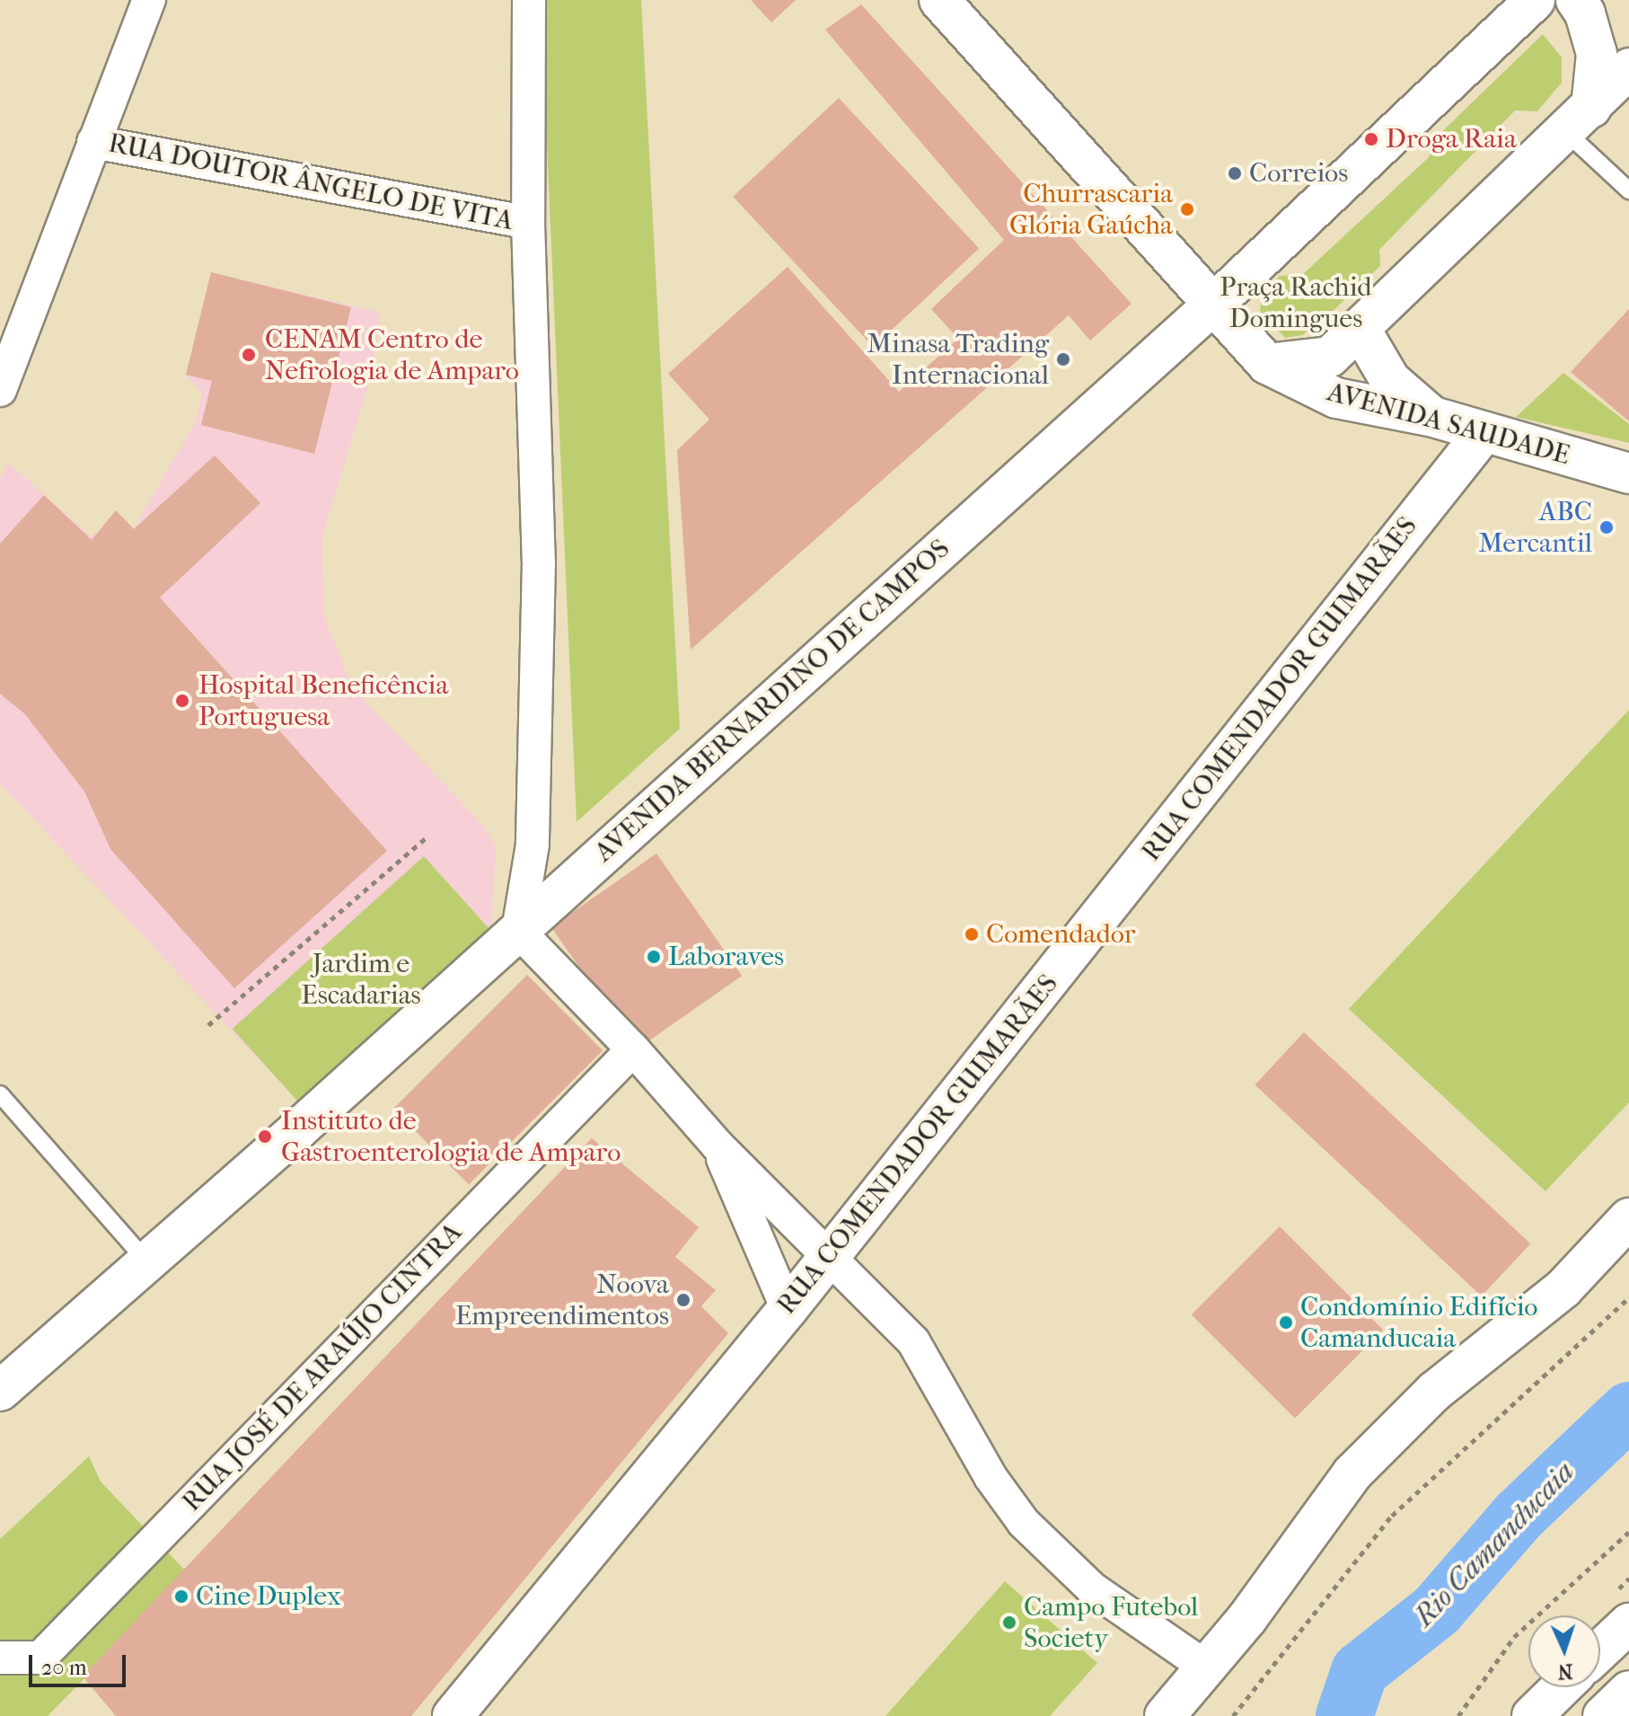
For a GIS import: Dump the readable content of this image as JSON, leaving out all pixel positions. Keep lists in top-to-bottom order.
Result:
{
  "streets": {
    "street": [
      "RUA DOUTOR ÂNGELO DE VITA",
      "AVENIDA SAUDADE",
      "RUA COMENDADOR GUIMARÃES",
      "AVENIDA BERNARDINO DE CAMPOS",
      "RUA JOSÉ DE ARAÚJO CINTRA"
    ]
  },
  "crossings": [
    ["AVENIDA SAUDADE", "RUA COMENDADOR GUIMARÃES"],
    ["AVENIDA SAUDADE", "AVENIDA BERNARDINO DE CAMPOS"]
  ],
  "water": ["Rio Camanducaia"],
  "parks": ["Praça Rachid Domingues", "Jardim e Escadarias"],
  "places": [
    "Droga Raia",
    "Correios",
    "Churrascaria Glória Gaúcha",
    "CENAM Centro de Nefrologia de Amparo",
    "Minasa Trading Internacional",
    "ABC Mercantil",
    "Hospital Beneficência Portuguesa",
    "Comendador",
    "Laboraves",
    "Instituto de Gastroenterologia de Amparo",
    "Noova Empreendimentos",
    "Condomínio Edifício Camanducaia",
    "Cine Duplex",
    "Campo Futebol Society"
  ],
  "scale_bar": "20 m",
  "north": "bottom"
}
